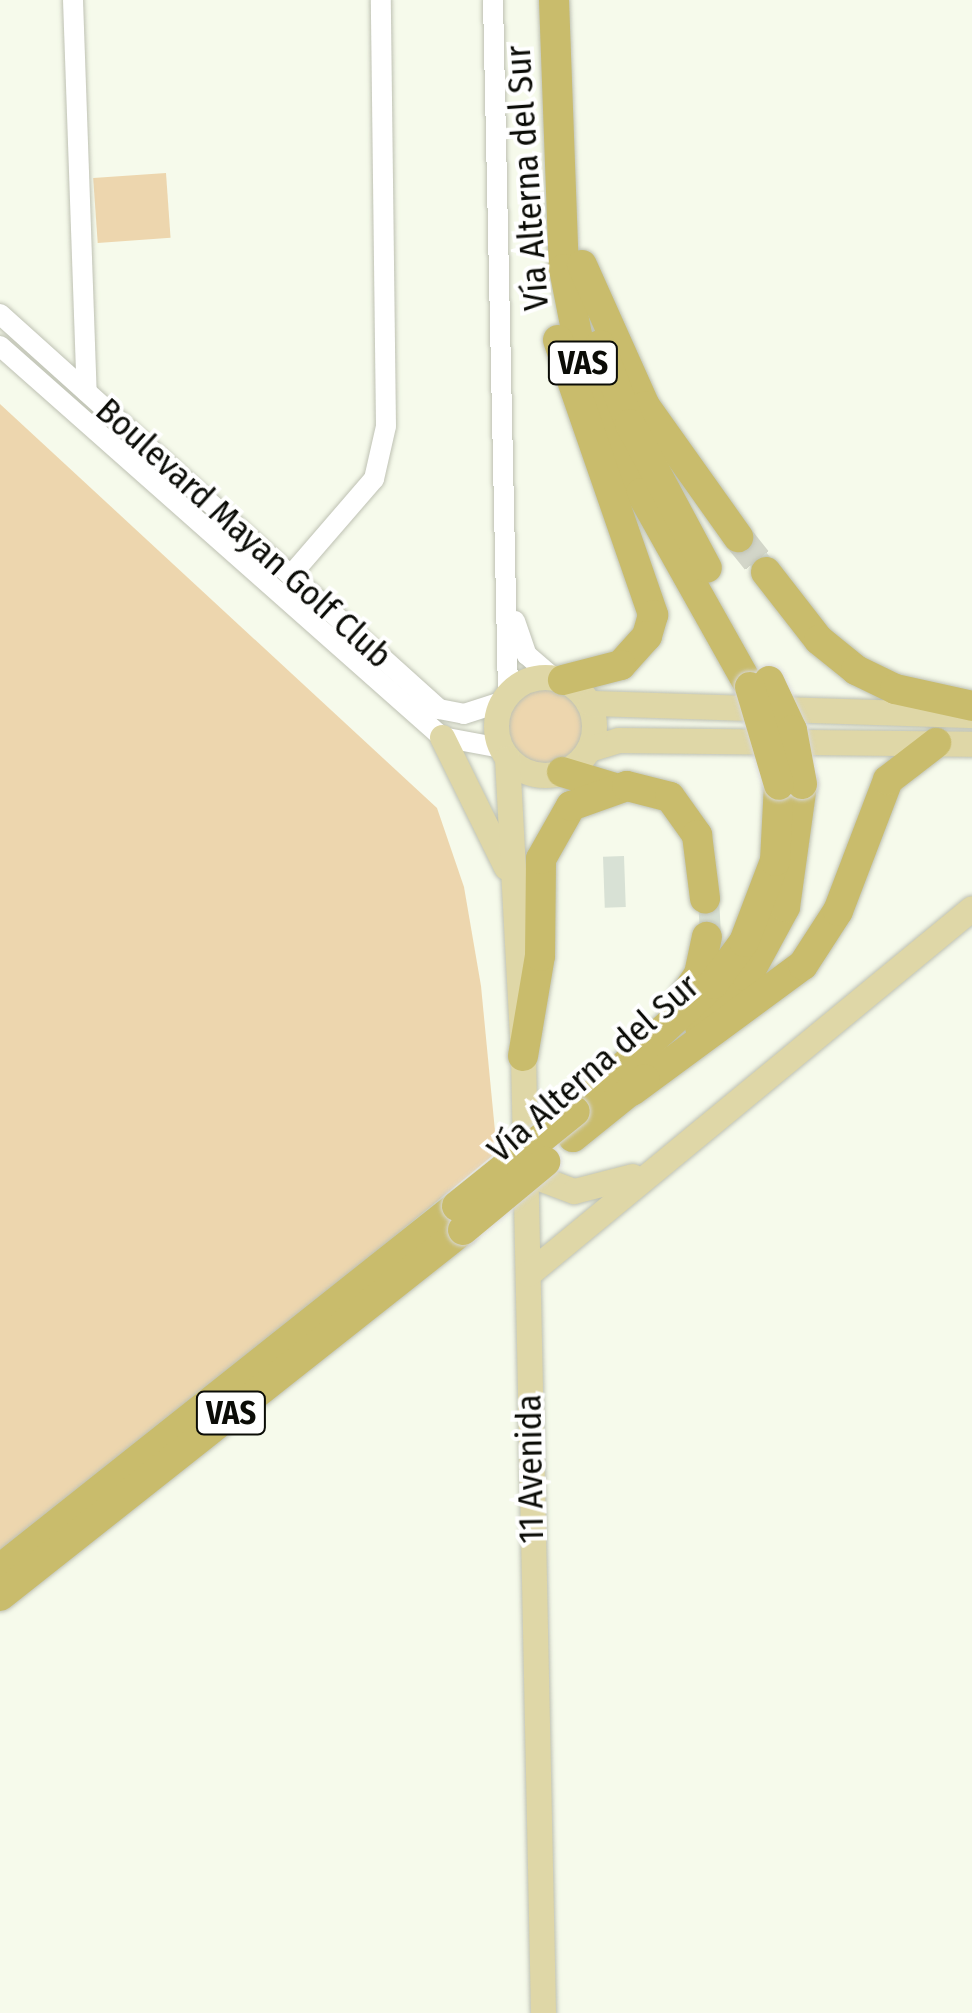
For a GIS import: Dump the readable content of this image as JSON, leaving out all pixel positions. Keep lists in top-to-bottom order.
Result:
{
  "streets": {
    "highway": ["Vía Alterna del Sur", "VAS"],
    "main road": ["11 Avenida"],
    "street": ["Boulevard Mayan Golf Club"]
  },
  "crossings": [
    ["Boulevard Mayan Golf Club", "11 Avenida"]
  ]
}
